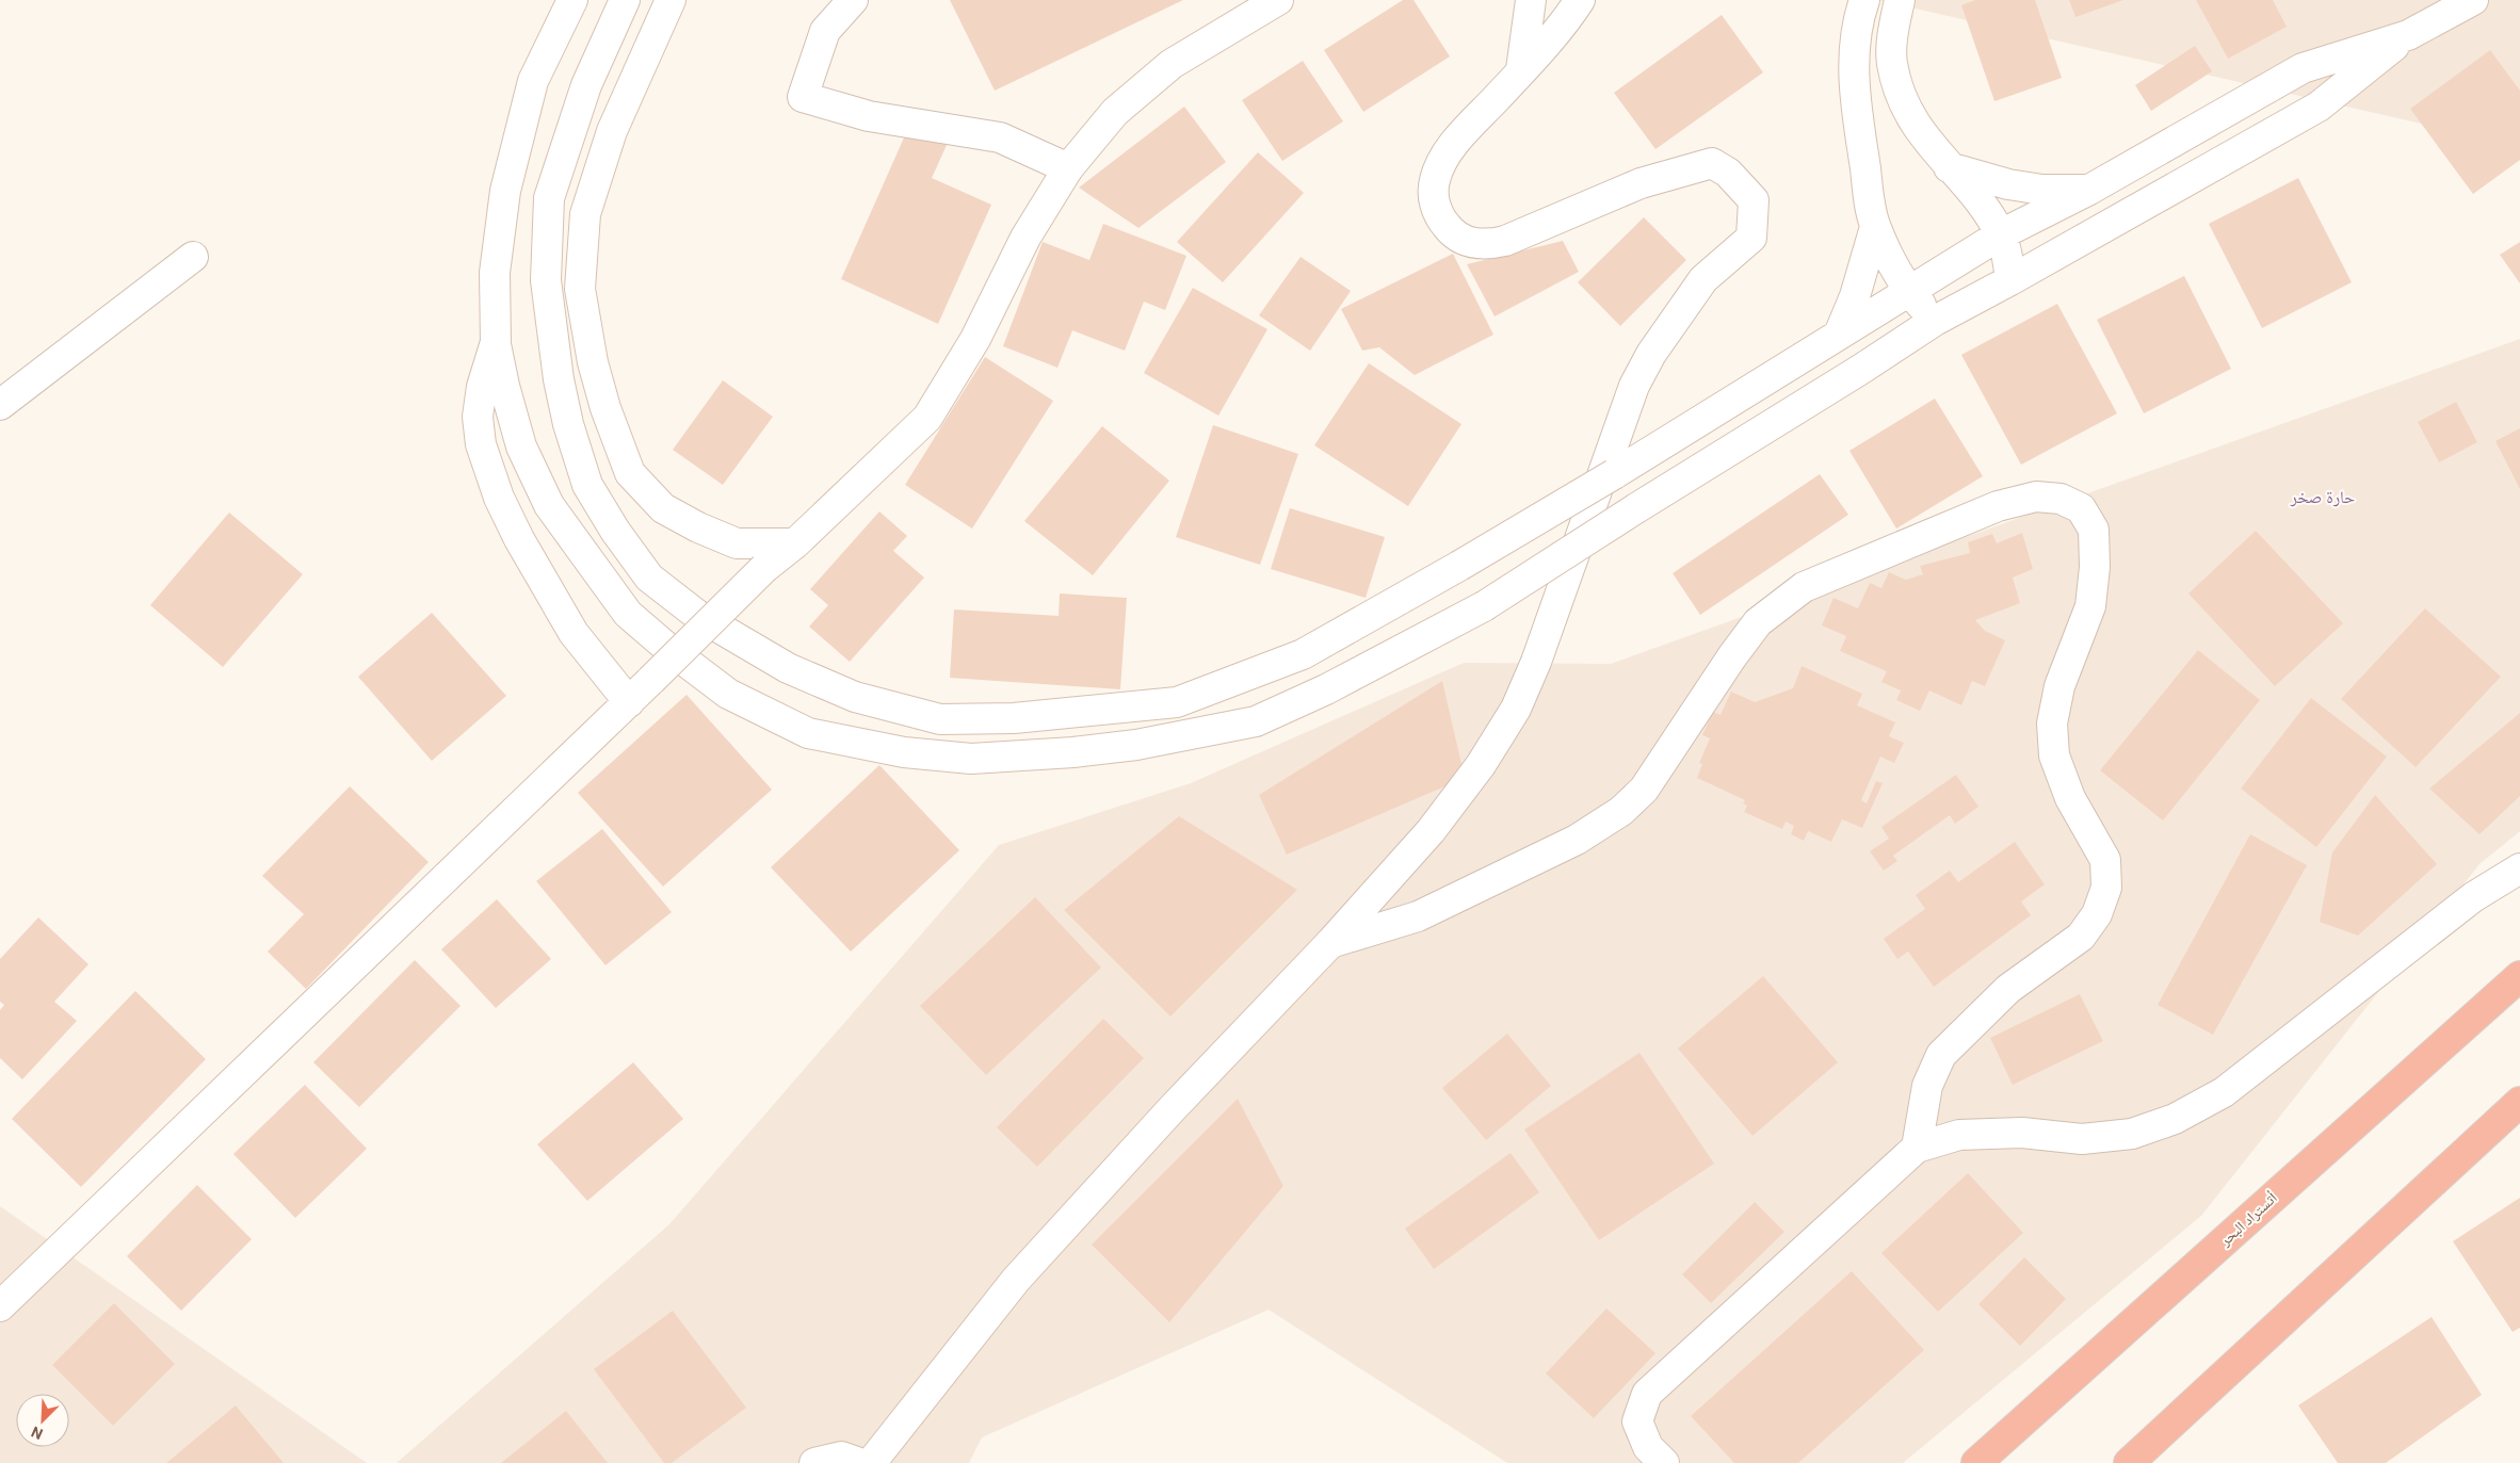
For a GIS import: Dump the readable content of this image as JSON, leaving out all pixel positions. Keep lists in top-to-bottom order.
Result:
{
  "streets": {
    "highway": ["أتستراد البحر"]
  },
  "districts": ["حارة صخر"],
  "north": "bottom left"
}
